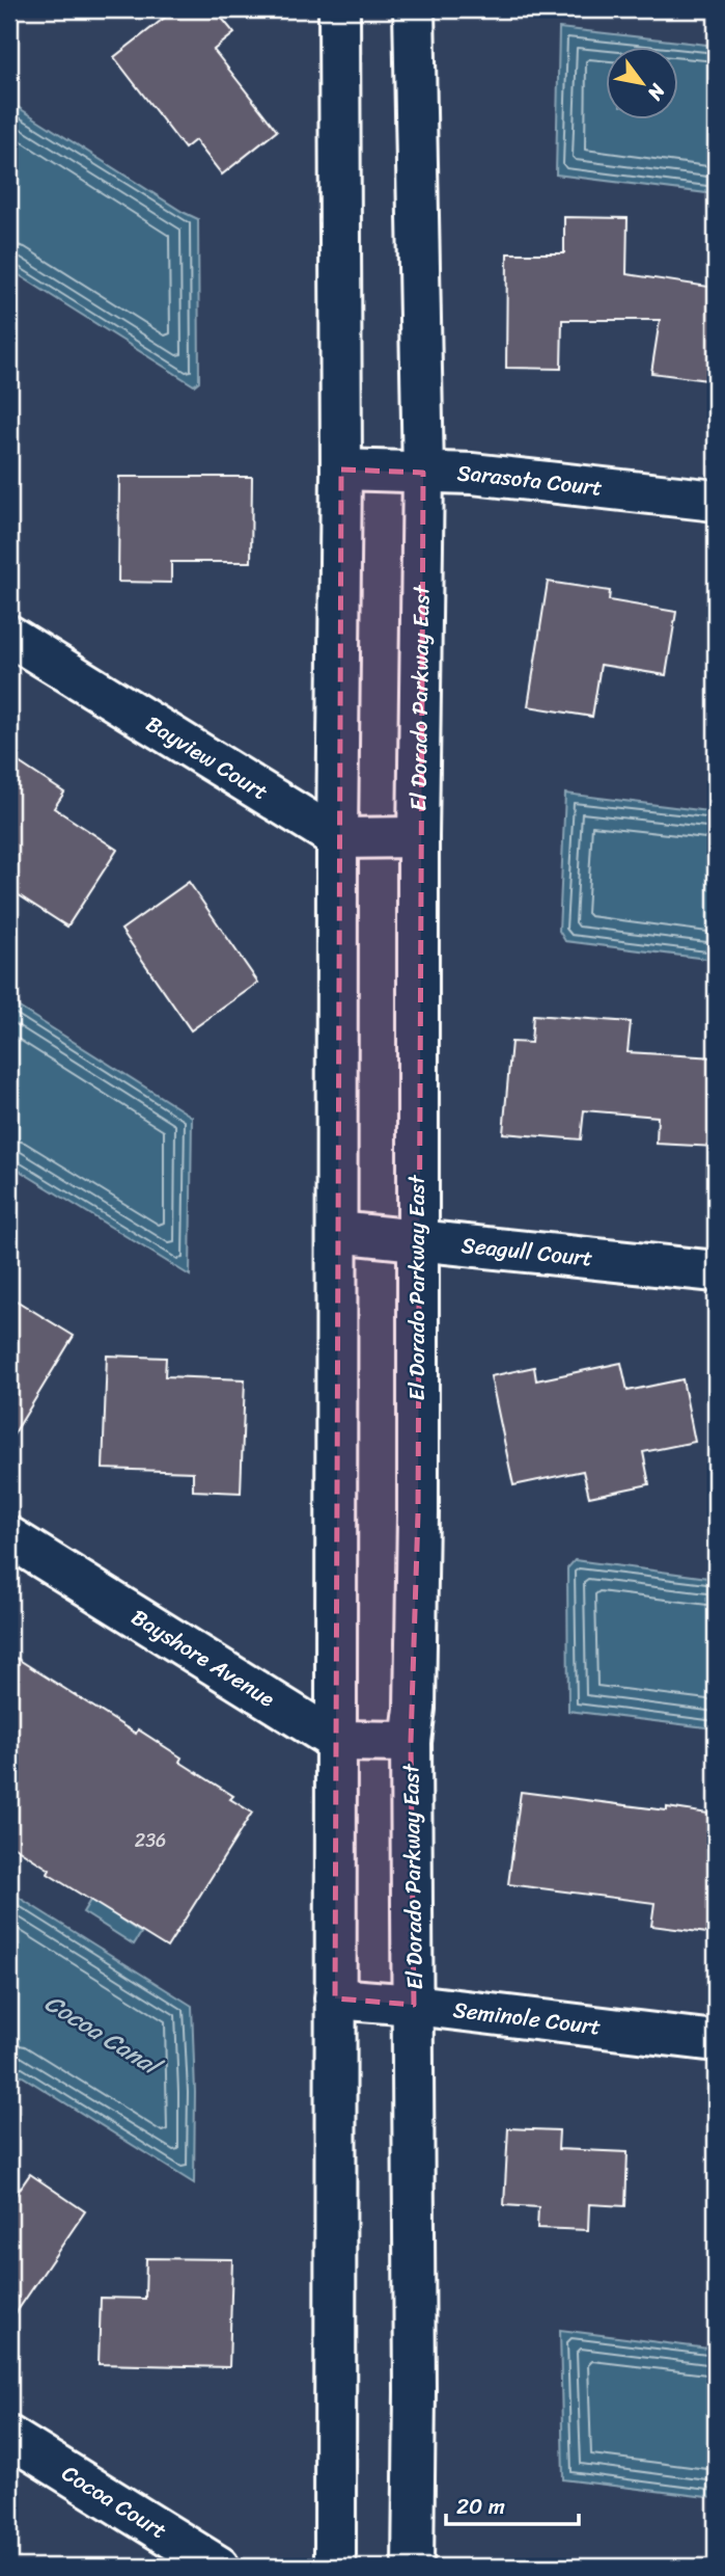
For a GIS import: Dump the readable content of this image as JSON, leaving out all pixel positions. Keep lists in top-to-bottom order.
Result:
{
  "streets": {
    "street": [
      "Sarasota Court",
      "El Dorado Parkway East",
      "Bayview Court",
      "Seagull Court",
      "Bayshore Avenue",
      "Seminole Court",
      "Cocoa Court"
    ]
  },
  "crossings": [
    ["Sarasota Court", "El Dorado Parkway East"],
    ["El Dorado Parkway East", "Seagull Court"],
    ["El Dorado Parkway East", "Seminole Court"]
  ],
  "water": ["Cocoa Canal"],
  "house_numbers": ["236"],
  "scale_bar": "20 m",
  "north": "bottom right"
}
